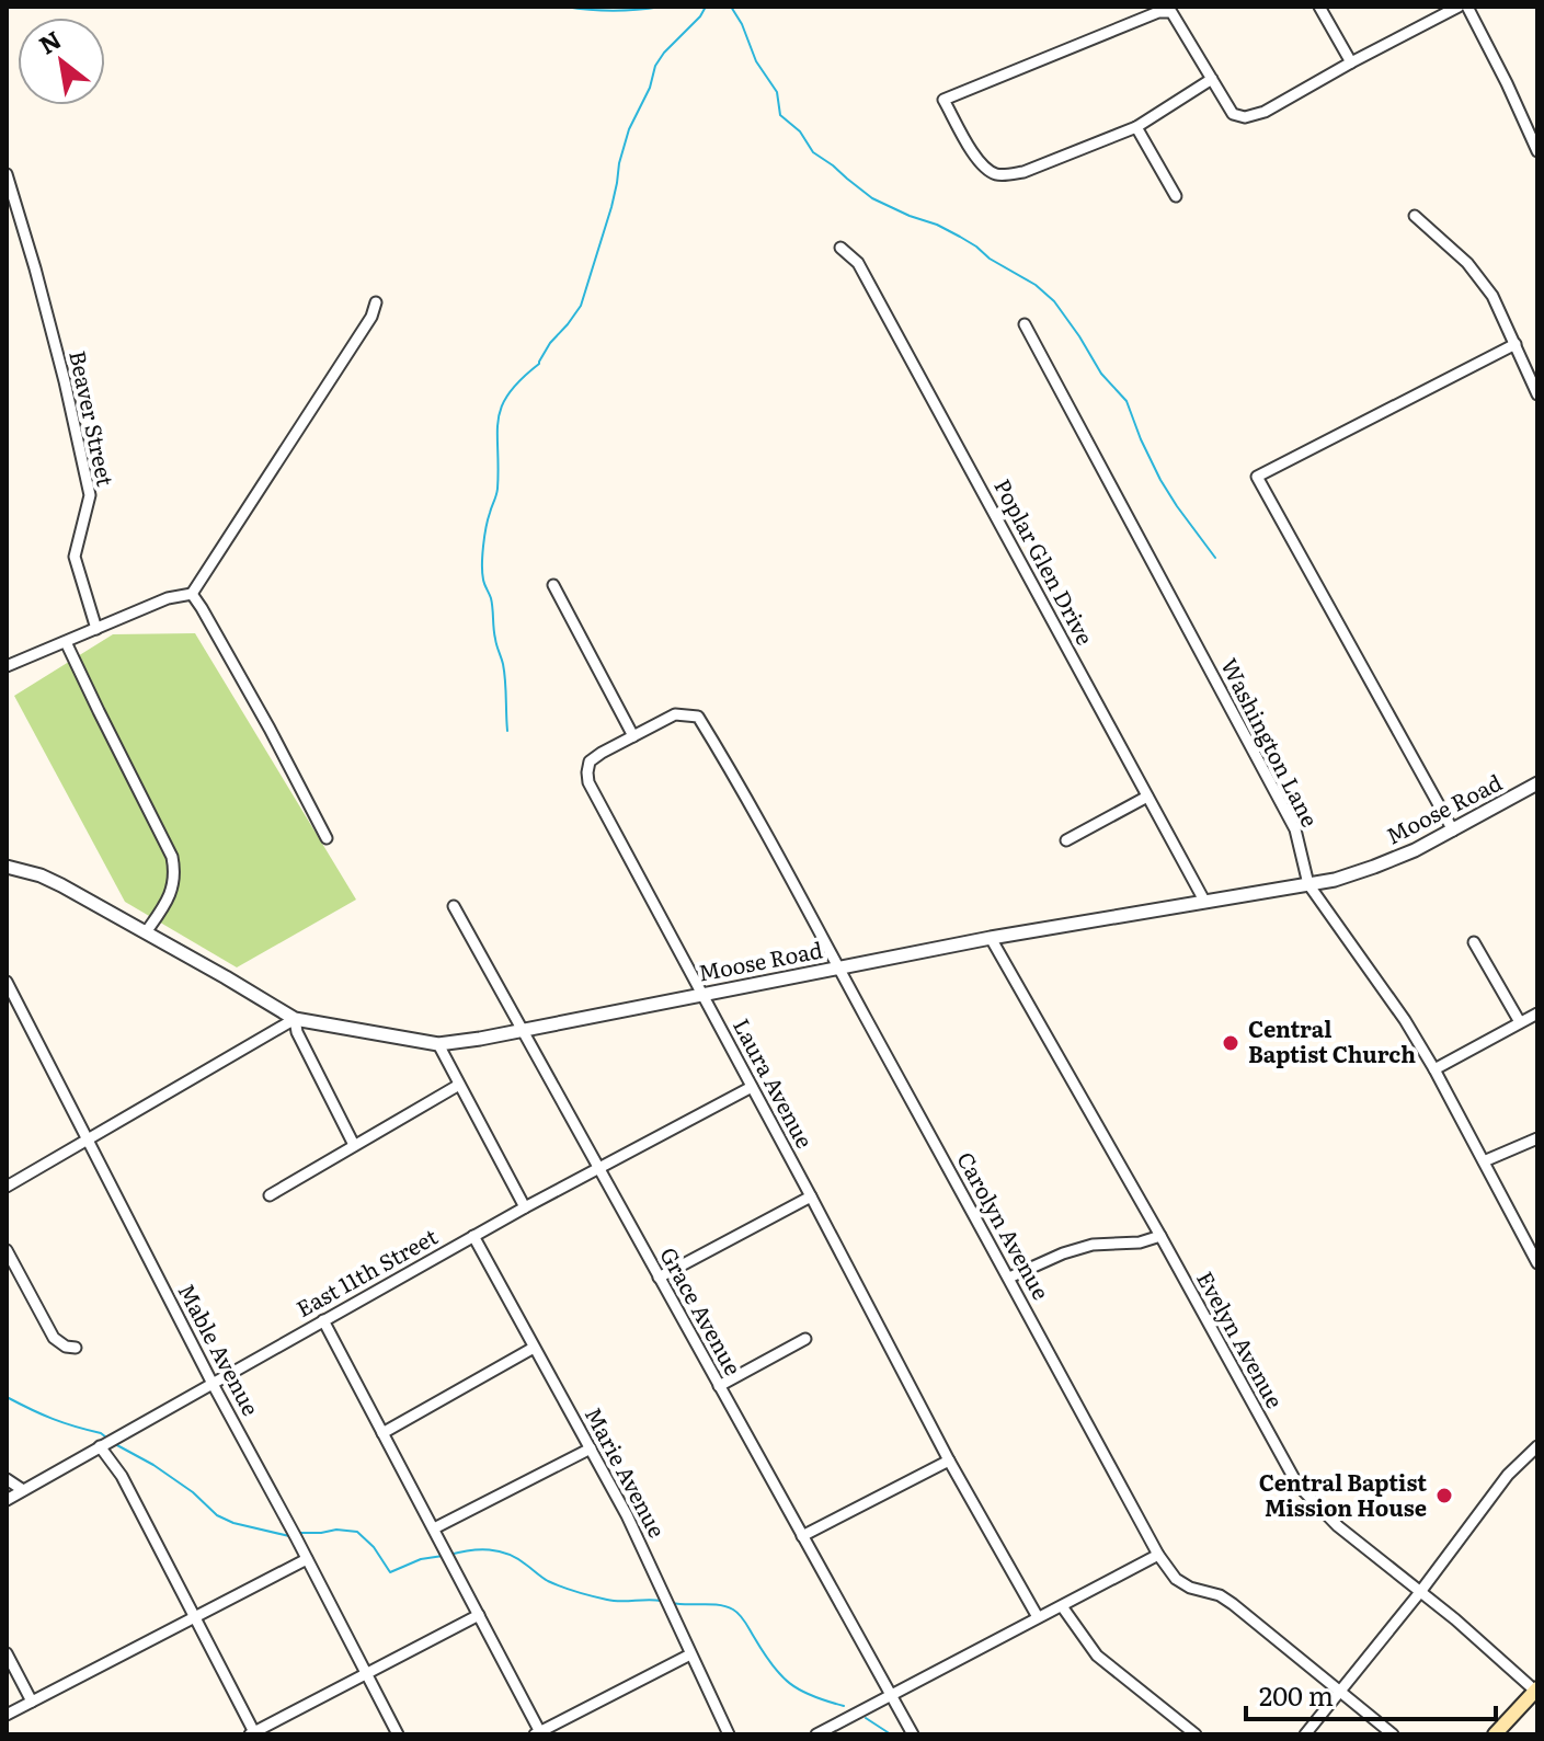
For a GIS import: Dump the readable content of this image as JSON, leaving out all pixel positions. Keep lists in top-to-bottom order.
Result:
{
  "streets": {
    "street": [
      "Beaver Street",
      "Poplar Glen Drive",
      "Washington Lane",
      "Moose Road",
      "Laura Avenue",
      "Carolyn Avenue",
      "East 11th Street",
      "Grace Avenue",
      "Evelyn Avenue",
      "Mable Avenue",
      "Marie Avenue"
    ]
  },
  "crossings": [
    ["Poplar Glen Drive", "Moose Road"],
    ["Washington Lane", "Moose Road"],
    ["Moose Road", "Laura Avenue"],
    ["Moose Road", "Carolyn Avenue"],
    ["Moose Road", "Grace Avenue"],
    ["Moose Road", "Evelyn Avenue"],
    ["Laura Avenue", "Carolyn Avenue"],
    ["Laura Avenue", "East 11th Street"],
    ["East 11th Street", "Grace Avenue"],
    ["East 11th Street", "Mable Avenue"],
    ["East 11th Street", "Marie Avenue"]
  ],
  "places": ["Central Baptist Church", "Central Baptist Mission House"],
  "scale_bar": "200 m",
  "north": "top left"
}
